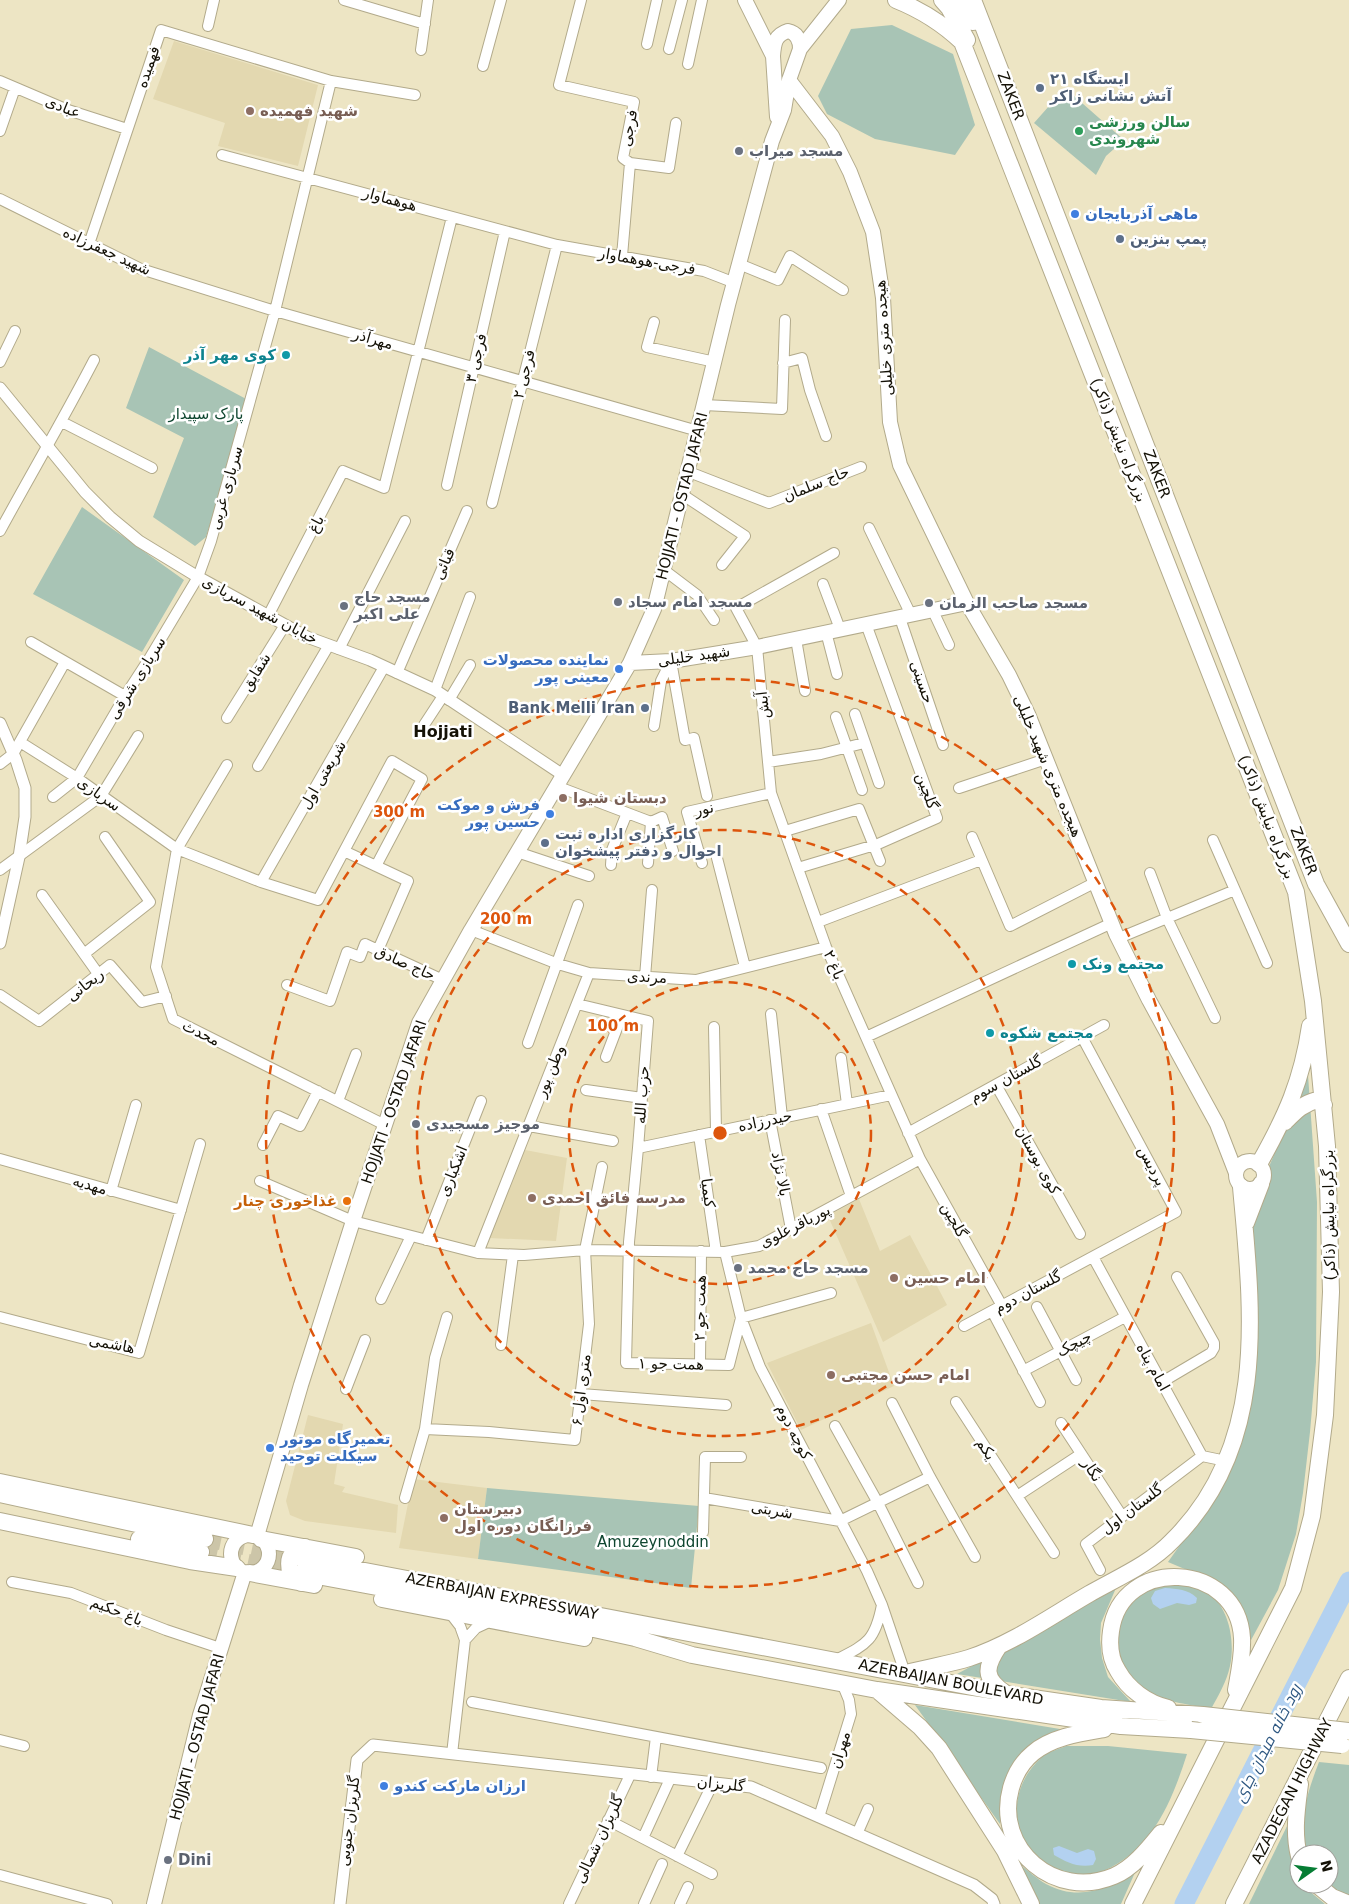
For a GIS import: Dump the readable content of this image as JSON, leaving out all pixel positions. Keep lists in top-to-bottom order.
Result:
{
  "streets": {
    "highway": [
      "ZAKER",
      "بزرگراه نیایش (ذاکر)",
      "AZERBAIJAN EXPRESSWAY",
      "AZERBAIJAN BOULEVARD",
      "AZADEGAN HIGHWAY"
    ],
    "main road": [
      "هیجده متری خلیلی",
      "HOJJATI - OSTAD JAFARI",
      "شهید خلیلی",
      "هیجده متری شهید خلیلی"
    ],
    "street": [
      "فهمیده",
      "عبادی",
      "فرجی",
      "هوهماوار",
      "شهید جعفرزاده",
      "فرجی-هوهماوار",
      "مهرآذر",
      "فرجی ۳",
      "فرجی ۲",
      "حاج سلمان",
      "سربازی غربی",
      "باغ",
      "قبائی",
      "خیابان شهید سربازی",
      "شقایق",
      "سربازی شرقی",
      "حسینی",
      "آبش",
      "شریعتی اول",
      "گلچین",
      "سربازی",
      "نور",
      "حاج صادق",
      "باغ ۲",
      "مرندی",
      "ریحانی",
      "محدث",
      "وطن پور",
      "گلستان سوم",
      "حزب الله",
      "حیدرزاده",
      "کوی بوستان",
      "پردیس",
      "اشکباری",
      "بالا نژاد",
      "مهدیه",
      "کیمیا",
      "پورباقرعلوی",
      "گلستان دوم",
      "همت جو ۲",
      "هاشمی",
      "چیچک",
      "همت جو ۱",
      "امام پناه",
      "۶ متری اول",
      "کوچه دوم",
      "یکم",
      "نگار",
      "گلستان اول",
      "شربتی",
      "باغ حکیم",
      "مهران",
      "گلریزان",
      "گلریزان جنوبی",
      "گلریزان شمالی"
    ]
  },
  "crossings": [
    ["فهمیده", "عبادی"],
    ["فهمیده", "شهید جعفرزاده"],
    ["فرجی", "فرجی-هوهماوار"],
    ["هوهماوار", "فرجی-هوهماوار"],
    ["هوهماوار", "فرجی ۳"],
    ["هوهماوار", "فرجی ۲"],
    ["شهید جعفرزاده", "مهرآذر"],
    ["شهید جعفرزاده", "سربازی غربی"],
    ["فرجی-هوهماوار", "فرجی ۲"],
    ["فرجی-هوهماوار", "HOJJATI - OSTAD JAFARI"],
    ["هیجده متری خلیلی", "HOJJATI - OSTAD JAFARI"],
    ["هیجده متری خلیلی", "هیجده متری شهید خلیلی"],
    ["مهرآذر", "فرجی ۳"],
    ["مهرآذر", "فرجی ۲"],
    ["مهرآذر", "سربازی غربی"],
    ["مهرآذر", "HOJJATI - OSTAD JAFARI"],
    ["مهرآذر", "باغ"],
    ["حاج سلمان", "HOJJATI - OSTAD JAFARI"],
    ["سربازی غربی", "خیابان شهید سربازی"],
    ["سربازی غربی", "سربازی شرقی"],
    ["HOJJATI - OSTAD JAFARI", "خیابان شهید سربازی"],
    ["HOJJATI - OSTAD JAFARI", "شهید خلیلی"],
    ["HOJJATI - OSTAD JAFARI", "حاج صادق"],
    ["HOJJATI - OSTAD JAFARI", "مرندی"],
    ["HOJJATI - OSTAD JAFARI", "محدث"],
    ["HOJJATI - OSTAD JAFARI", "پورباقرعلوی"],
    ["HOJJATI - OSTAD JAFARI", "باغ حکیم"],
    ["باغ", "خیابان شهید سربازی"],
    ["قبائی", "خیابان شهید سربازی"],
    ["خیابان شهید سربازی", "شقایق"],
    ["خیابان شهید سربازی", "سربازی شرقی"],
    ["خیابان شهید سربازی", "شریعتی اول"],
    ["شهید خلیلی", "آبش"],
    ["سربازی شرقی", "سربازی"],
    ["آبش", "نور"],
    ["آبش", "باغ ۲"],
    ["شریعتی اول", "سربازی"],
    ["گلچین", "باغ ۲"],
    ["گلچین", "گلستان سوم"],
    ["گلچین", "پورباقرعلوی"],
    ["گلچین", "گلستان دوم"],
    ["سربازی", "محدث"],
    ["نور", "باغ ۲"],
    ["باغ ۲", "مرندی"],
    ["باغ ۲", "گلستان سوم"],
    ["باغ ۲", "حیدرزاده"],
    ["مرندی", "وطن پور"],
    ["ریحانی", "محدث"],
    ["وطن پور", "حزب الله"],
    ["وطن پور", "پورباقرعلوی"],
    ["گلستان سوم", "کوی بوستان"],
    ["گلستان سوم", "پردیس"],
    ["حزب الله", "حیدرزاده"],
    ["حزب الله", "پورباقرعلوی"],
    ["حزب الله", "همت جو ۱"],
    ["حیدرزاده", "بالا نژاد"],
    ["حیدرزاده", "کیمیا"],
    ["پردیس", "گلستان دوم"],
    ["پردیس", "امام پناه"],
    ["اشکباری", "پورباقرعلوی"],
    ["بالا نژاد", "پورباقرعلوی"],
    ["مهدیه", "هاشمی"],
    ["کیمیا", "پورباقرعلوی"],
    ["کیمیا", "کوچه دوم"],
    ["پورباقرعلوی", "همت جو ۲"],
    ["پورباقرعلوی", "همت جو ۱"],
    ["پورباقرعلوی", "۶ متری اول"],
    ["پورباقرعلوی", "کوچه دوم"],
    ["گلستان دوم", "امام پناه"],
    ["همت جو ۲", "همت جو ۱"],
    ["چیچک", "امام پناه"],
    ["همت جو ۱", "کوچه دوم"],
    ["امام پناه", "گلستان اول"],
    ["کوچه دوم", "شربتی"],
    ["کوچه دوم", "AZERBAIJAN BOULEVARD"],
    ["نگار", "گلستان اول"],
    ["AZERBAIJAN EXPRESSWAY", "AZERBAIJAN BOULEVARD"],
    ["AZERBAIJAN BOULEVARD", "مهران"],
    ["مهران", "گلریزان"],
    ["گلریزان", "گلریزان جنوبی"],
    ["گلریزان", "گلریزان شمالی"]
  ],
  "districts": ["Hojjati"],
  "water": ["رود خانه میدان چای"],
  "parks": ["پارک سپیدار", "Amuzeynoddin"],
  "places": [
    "ایستگاه ۲۱ آتش نشانی زاکر",
    "شهید فهمیده",
    "سالن ورزشی شهروندی",
    "مسجد میراب",
    "ماهی آذربایجان",
    "پمپ بنزین",
    "کوی مهر آذر",
    "مسجد امام سجاد",
    "مسجد صاحب الزمان",
    "مسجد حاج علی اکبر",
    "نماینده محصولات معینی پور",
    "Bank Melli Iran",
    "دبستان شیوا",
    "فرش و موکت حسین پور",
    "کارگزاری اداره ثبت احوال و دفتر پیشخوان",
    "مجتمع ونک",
    "مجتمع شکوه",
    "موجیز مسجیدی",
    "مدرسه فائق احمدی",
    "غذاخوری چنار",
    "مسجد حاج محمد",
    "امام حسین",
    "امام حسن مجتبی",
    "تعمیرگاه موتور سیکلت توحید",
    "دبیرستان فرزانگان دوره اول",
    "ارزان مارکت کندو",
    "Dini"
  ],
  "north": "right",
  "rings": ["300 m", "200 m", "100 m"]
}
